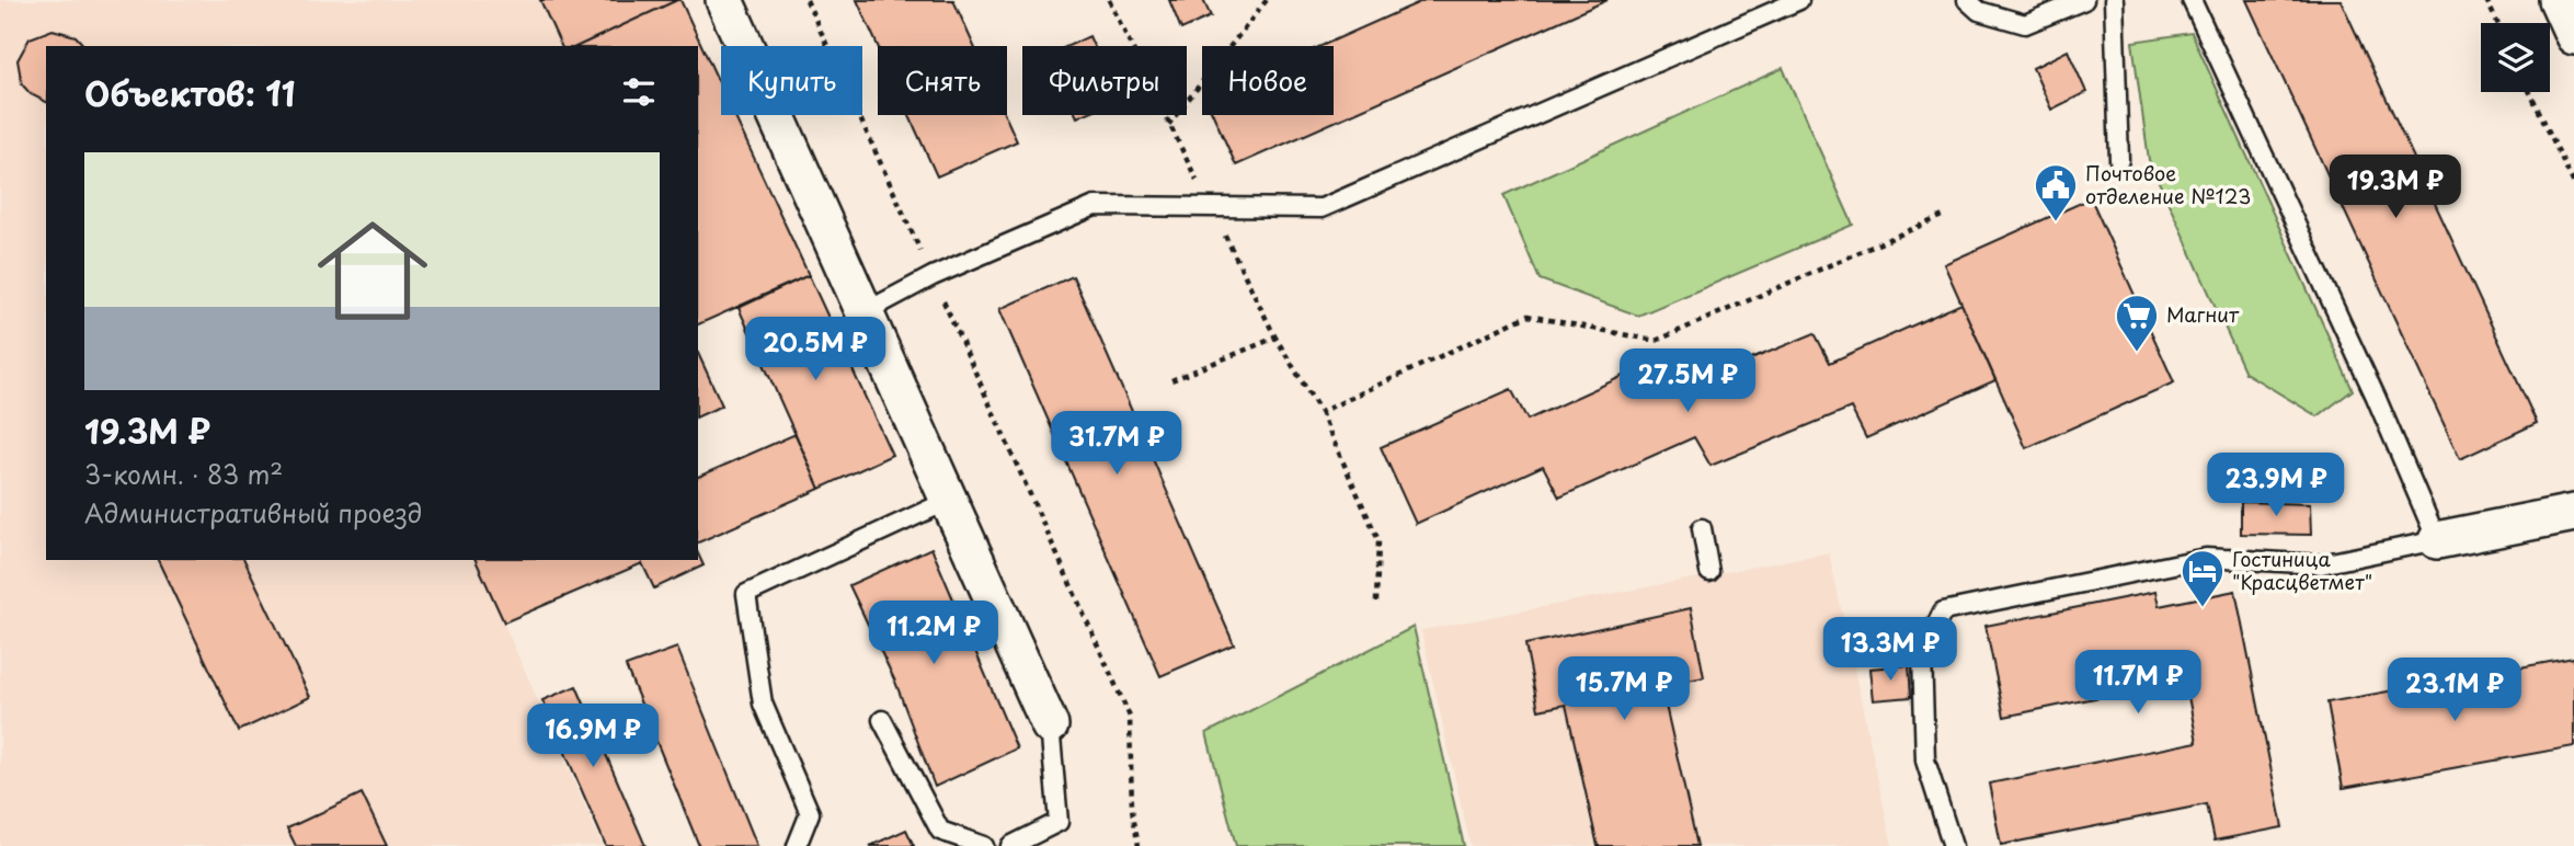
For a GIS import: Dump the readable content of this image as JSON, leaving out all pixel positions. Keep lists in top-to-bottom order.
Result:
{
  "places": {
    "public building": ["Почтовое отделение №123"],
    "supermarket": ["Магнит"],
    "hotel": ["Гостиница \"Красцветмет\""]
  },
  "page": {
    "chip": [
      "Купить",
      "Снять",
      "Фильтры",
      "Новое"
    ],
    "heading": "Объектов: 11",
    "list": [
      {
        "name": "19.3M ₽",
        "note": "3-комн. · 83 m² · Административный проезд"
      }
    ],
    "price": [
      "19.3M ₽",
      "20.5M ₽",
      "27.5M ₽",
      "31.7M ₽",
      "23.9M ₽",
      "11.2M ₽",
      "13.3M ₽",
      "11.7M ₽",
      "15.7M ₽",
      "23.1M ₽",
      "16.9M ₽"
    ]
  }
}
